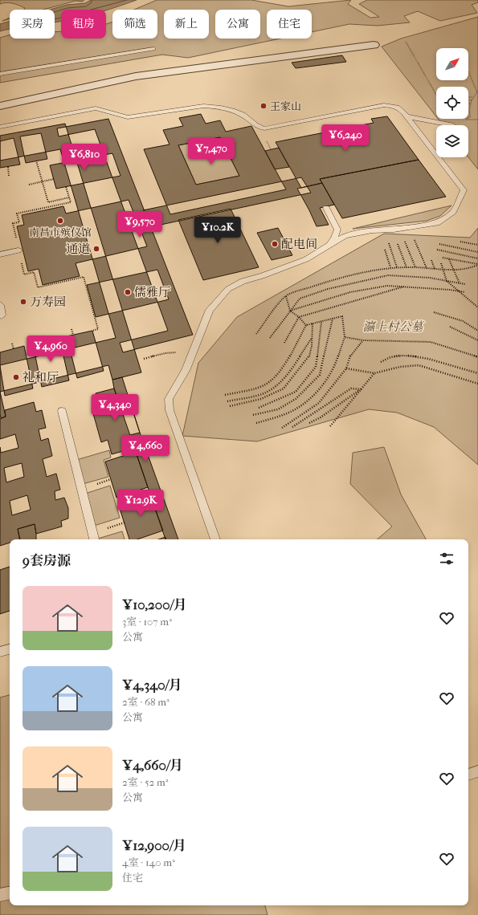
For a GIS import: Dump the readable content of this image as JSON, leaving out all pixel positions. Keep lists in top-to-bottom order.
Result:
{
  "parks": ["瀛上村公墓"],
  "places": [
    "王家山",
    "南昌市殡仪馆",
    "配电间",
    "通道",
    "儒雅厅",
    "万寿园",
    "礼和厅"
  ],
  "north": "top right",
  "page": {
    "chip": [
      "买房",
      "租房",
      "筛选",
      "新上",
      "公寓",
      "住宅"
    ],
    "price": [
      "¥6,240",
      "¥7,470",
      "¥6,810",
      "¥9,570",
      "¥10.2K",
      "¥4,960",
      "¥4,340",
      "¥4,660",
      "¥12.9K"
    ],
    "heading": "9套房源",
    "list": [
      {
        "name": "¥10,200/月",
        "note": "3室 · 107 m² · 公寓"
      },
      {
        "name": "¥4,340/月",
        "note": "2室 · 68 m² · 公寓"
      },
      {
        "name": "¥4,660/月",
        "note": "2室 · 52 m² · 公寓"
      },
      {
        "name": "¥12,900/月",
        "note": "4室 · 140 m² · 住宅"
      }
    ]
  }
}
